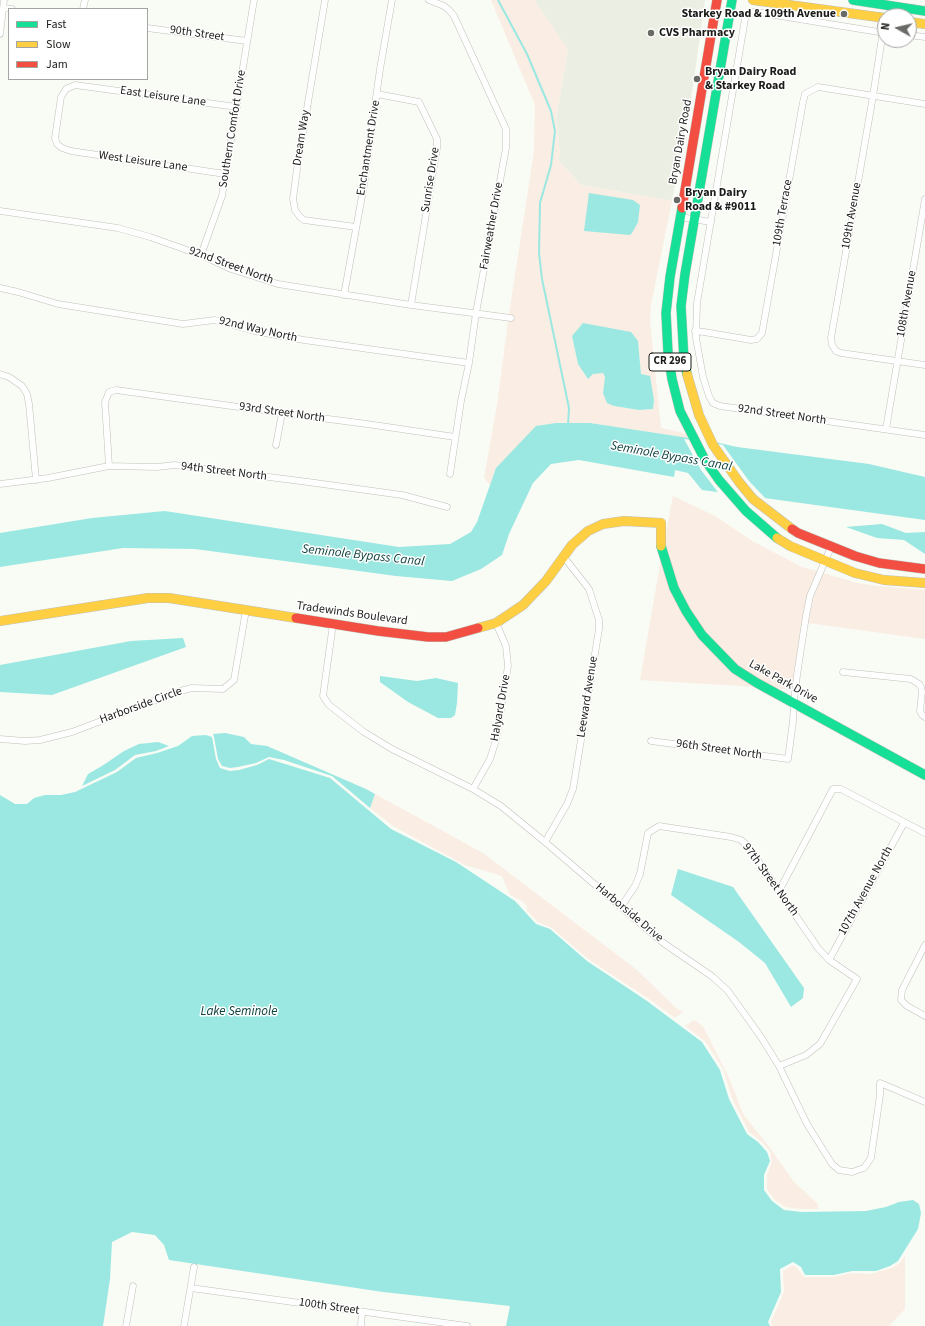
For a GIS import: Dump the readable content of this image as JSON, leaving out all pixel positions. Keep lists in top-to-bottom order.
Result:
{
  "streets": {
    "main road": [
      "Bryan Dairy Road",
      "CR 296",
      "Tradewinds Boulevard",
      "Lake Park Drive"
    ],
    "street": [
      "90th Street",
      "East Leisure Lane",
      "Southern Comfort Drive",
      "Dream Way",
      "Enchantment Drive",
      "West Leisure Lane",
      "Sunrise Drive",
      "109th Terrace",
      "109th Avenue",
      "Fairweather Drive",
      "92nd Street North",
      "108th Avenue",
      "92nd Way North",
      "93rd Street North",
      "94th Street North",
      "Leeward Avenue",
      "Harborside Circle",
      "Halyard Drive",
      "96th Street North",
      "97th Street North",
      "107th Avenue North",
      "Harborside Drive",
      "100th Street"
    ]
  },
  "crossings": [
    ["90th Street", "Southern Comfort Drive"],
    ["East Leisure Lane", "Southern Comfort Drive"],
    ["East Leisure Lane", "West Leisure Lane"],
    ["Southern Comfort Drive", "West Leisure Lane"],
    ["Southern Comfort Drive", "92nd Street North"],
    ["Dream Way", "Enchantment Drive"],
    ["Bryan Dairy Road", "CR 296"],
    ["Enchantment Drive", "Sunrise Drive"],
    ["Enchantment Drive", "92nd Street North"],
    ["Sunrise Drive", "92nd Street North"],
    ["109th Terrace", "109th Avenue"],
    ["109th Terrace", "92nd Street North"],
    ["109th Avenue", "108th Avenue"],
    ["Fairweather Drive", "92nd Street North"],
    ["Fairweather Drive", "92nd Way North"],
    ["Fairweather Drive", "93rd Street North"],
    ["92nd Street North", "108th Avenue"],
    ["93rd Street North", "94th Street North"],
    ["Tradewinds Boulevard", "Lake Park Drive"],
    ["Tradewinds Boulevard", "Leeward Avenue"],
    ["Tradewinds Boulevard", "Harborside Circle"],
    ["Tradewinds Boulevard", "Halyard Drive"],
    ["Tradewinds Boulevard", "Harborside Drive"],
    ["Lake Park Drive", "96th Street North"],
    ["Leeward Avenue", "Harborside Drive"],
    ["Halyard Drive", "Harborside Drive"],
    ["97th Street North", "107th Avenue North"],
    ["97th Street North", "Harborside Drive"]
  ],
  "water": ["Seminole Bypass Canal", "Lake Seminole"],
  "places": [
    "Starkey Road & 109th Avenue",
    "CVS Pharmacy",
    "Bryan Dairy Road & Starkey Road",
    "Bryan Dairy Road & #9011"
  ],
  "legend": ["Fast", "Slow", "Jam"],
  "north": "left"
}
